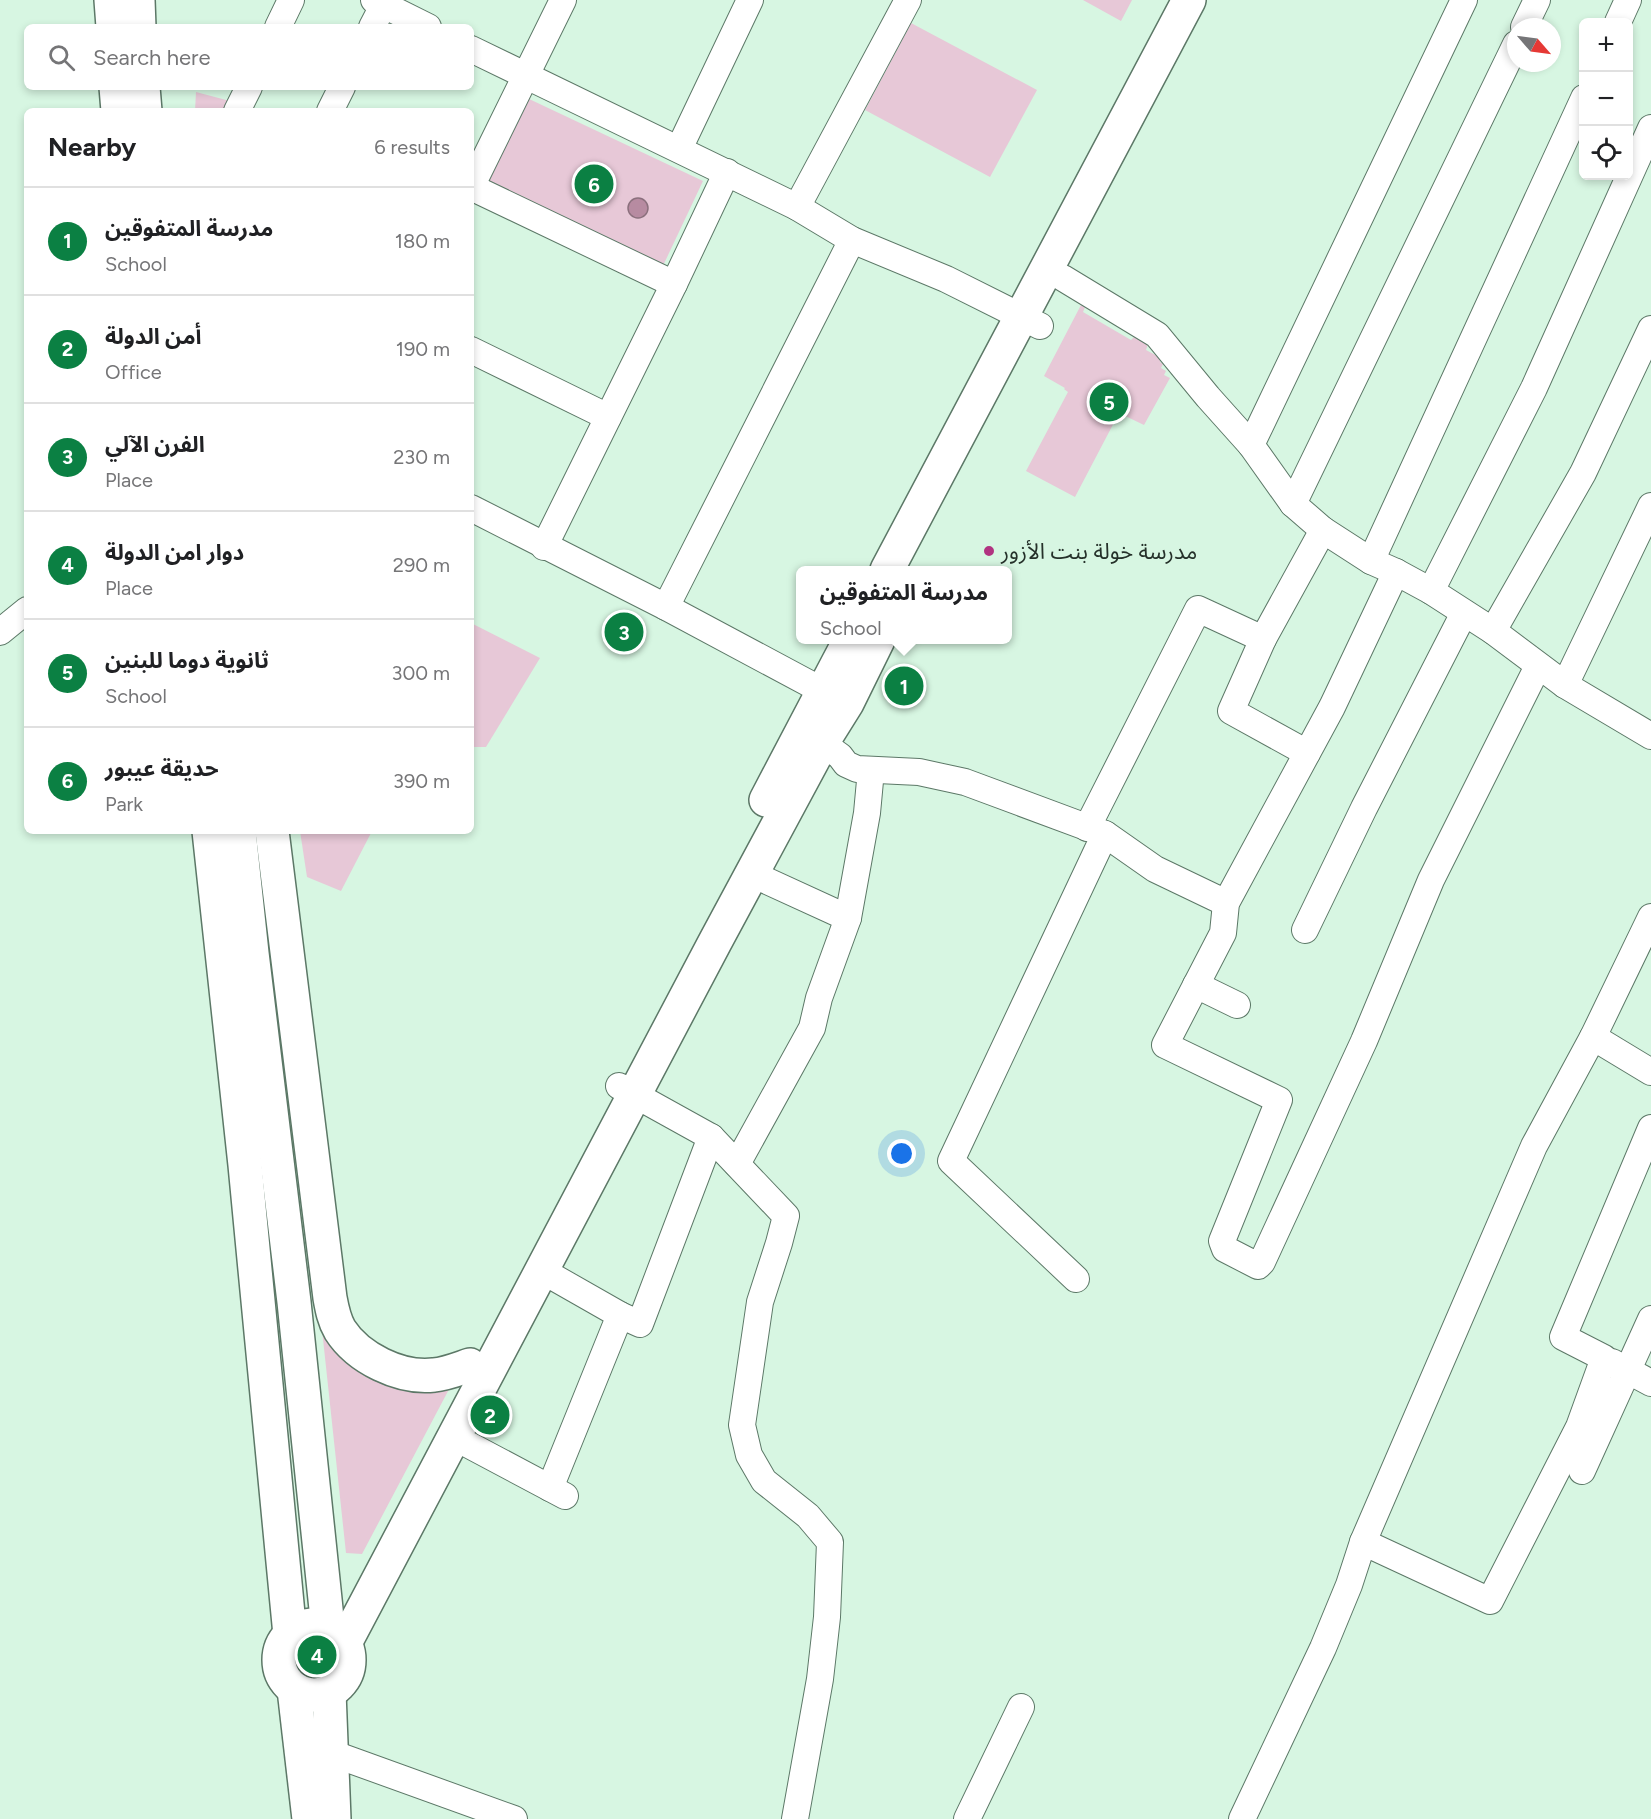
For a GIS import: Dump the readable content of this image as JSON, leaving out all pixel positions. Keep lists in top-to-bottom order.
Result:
{
  "places": ["مدرسة خولة بنت الأزور"],
  "north": "bottom right",
  "page": {
    "map_buttons": ["+", "−"],
    "search": "Search here",
    "heading": ["Nearby", "6 results"],
    "pins": [
      "6",
      "5",
      "3",
      "1",
      "2",
      "4"
    ],
    "list": [
      {
        "mark": "1",
        "name": "مدرسة المتفوقين",
        "note": "School",
        "value": "180 m"
      },
      {
        "mark": "2",
        "name": "أمن الدولة",
        "note": "Office",
        "value": "190 m"
      },
      {
        "mark": "3",
        "name": "الفرن الآلي",
        "note": "Place",
        "value": "230 m"
      },
      {
        "mark": "4",
        "name": "دوار امن الدولة",
        "note": "Place",
        "value": "290 m"
      },
      {
        "mark": "5",
        "name": "ثانوية دوما للبنين",
        "note": "School",
        "value": "300 m"
      },
      {
        "mark": "6",
        "name": "حديقة عيبور",
        "note": "Park",
        "value": "390 m"
      }
    ],
    "popup": ["مدرسة المتفوقين", "School"]
  }
}
